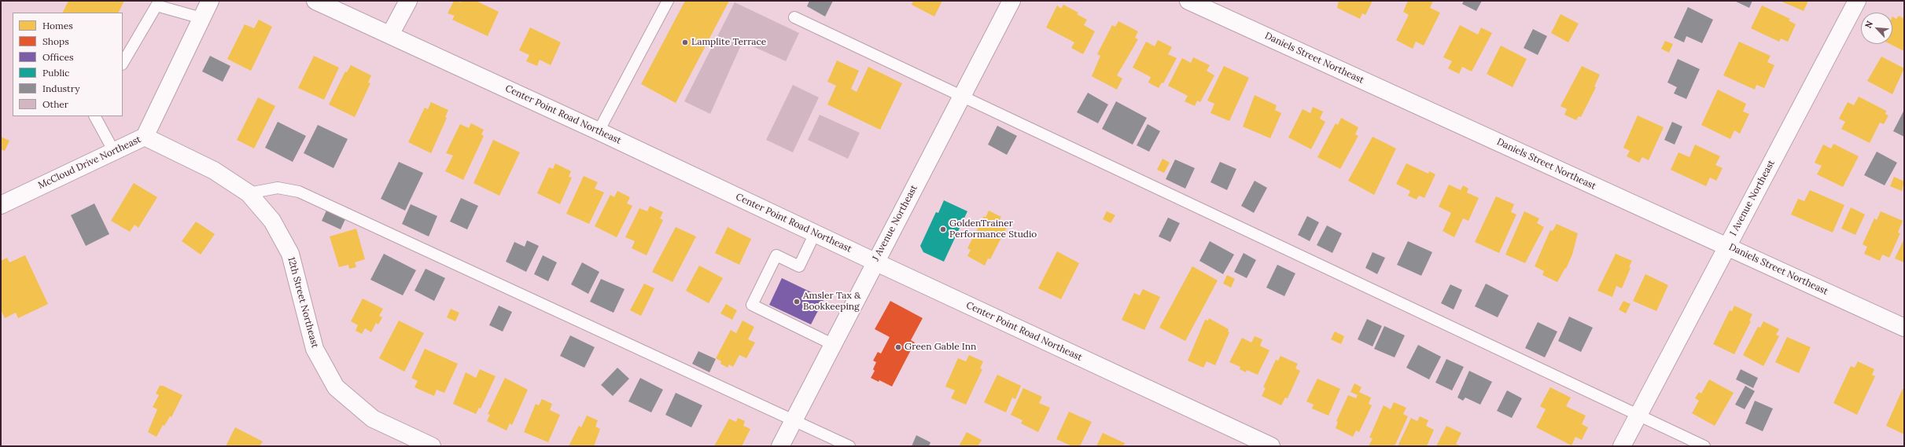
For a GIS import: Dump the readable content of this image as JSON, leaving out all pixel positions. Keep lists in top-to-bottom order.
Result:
{
  "streets": {
    "street": [
      "Daniels Street Northeast",
      "Center Point Road Northeast",
      "McCloud Drive Northeast",
      "I Avenue Northeast",
      "J Avenue Northeast",
      "12th Street Northeast"
    ]
  },
  "crossings": [
    ["Daniels Street Northeast", "I Avenue Northeast"],
    ["Center Point Road Northeast", "J Avenue Northeast"],
    ["McCloud Drive Northeast", "12th Street Northeast"]
  ],
  "places": [
    "Lamplite Terrace",
    "GoldenTrainer Performance Studio",
    "Amsler Tax & Bookkeeping",
    "Green Gable Inn"
  ],
  "legend": [
    "Homes",
    "Shops",
    "Offices",
    "Public",
    "Industry",
    "Other"
  ],
  "north": "top left"
}
